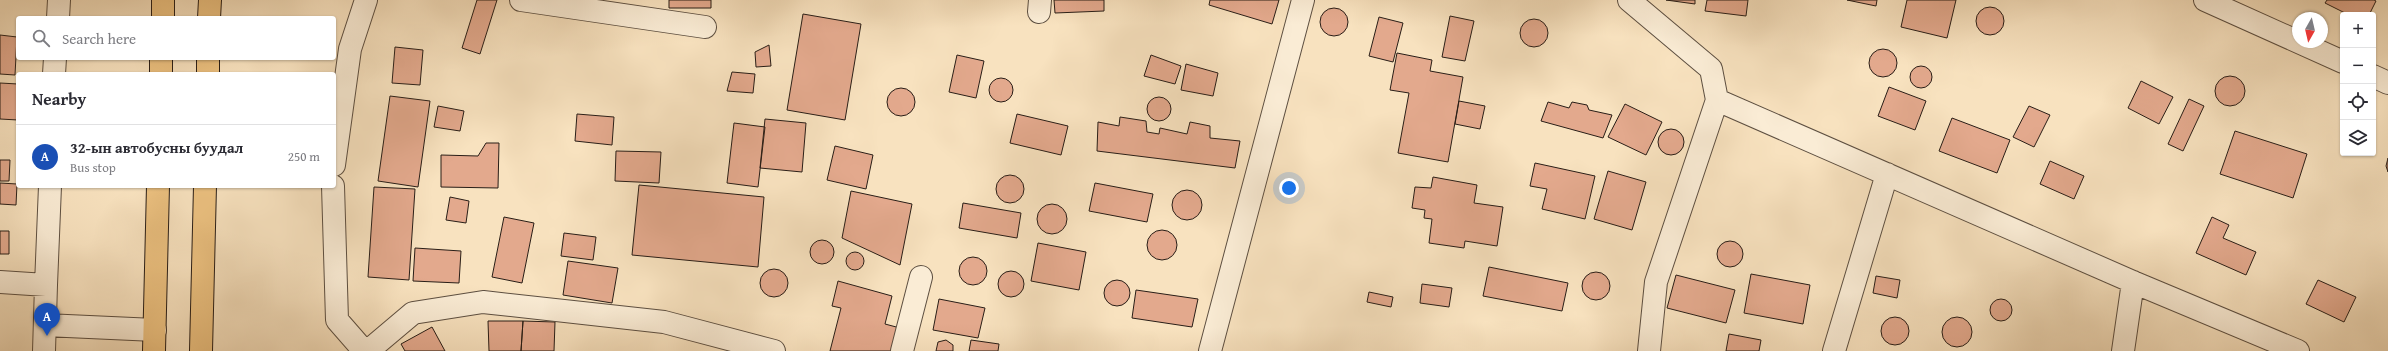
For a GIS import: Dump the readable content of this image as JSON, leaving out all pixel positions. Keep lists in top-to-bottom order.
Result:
{
  "north": "bottom",
  "page": {
    "map_buttons": ["+", "−"],
    "search": "Search here",
    "heading": "Nearby",
    "list": [
      {
        "mark": "A",
        "name": "32-ын автобусны буудал",
        "note": "Bus stop",
        "value": "250 m"
      }
    ],
    "pins": "A"
  }
}
